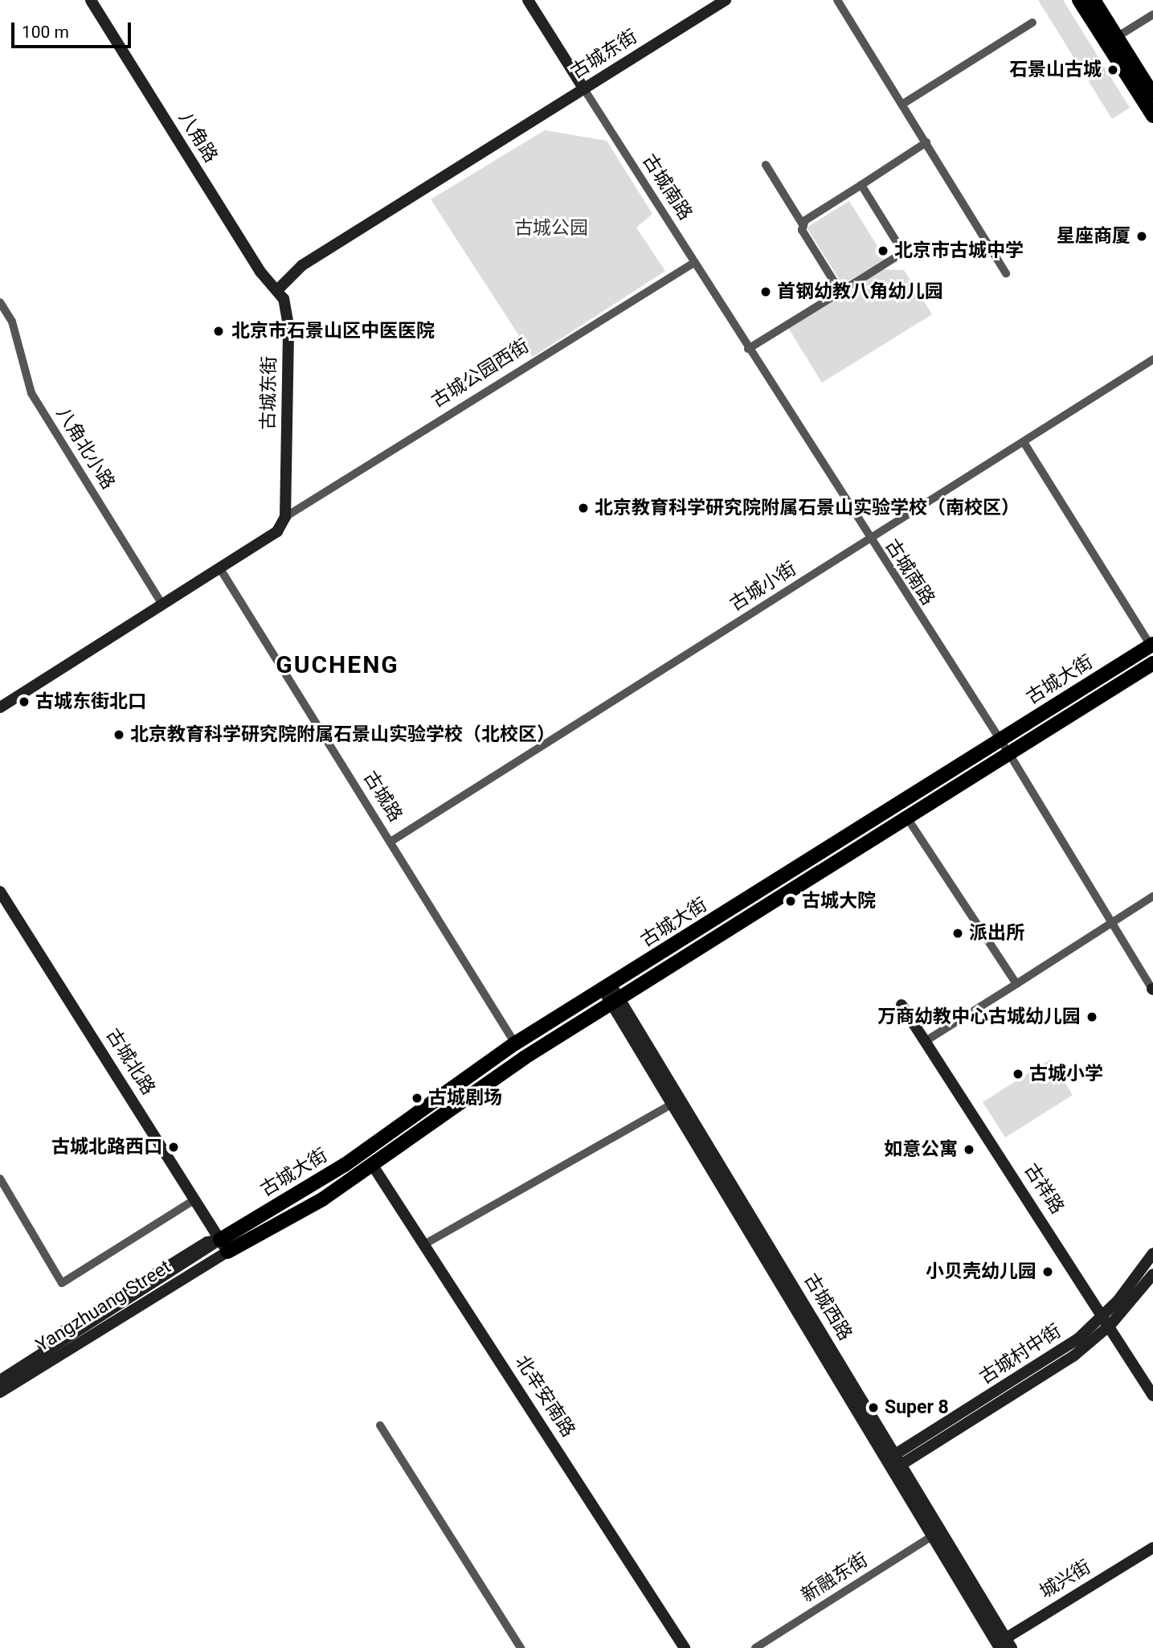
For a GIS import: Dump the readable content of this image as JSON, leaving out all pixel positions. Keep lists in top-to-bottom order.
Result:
{
  "streets": {
    "main road": ["古城大街"],
    "street": [
      "古城东街",
      "八角路",
      "古城南路",
      "古城公园西街",
      "八角北小路",
      "古城小街",
      "古城路",
      "古城北路",
      "古祥路",
      "Yangzhuang Street",
      "古城西路",
      "古城村中街",
      "北辛安南路",
      "新融东街",
      "城兴街"
    ]
  },
  "crossings": [
    ["古城东街", "八角路"],
    ["古城东街", "古城南路"],
    ["古城东街", "古城公园西街"],
    ["古城南路", "古城公园西街"],
    ["古城南路", "古城小街"],
    ["古城南路", "古城大街"],
    ["古城小街", "古城路"],
    ["古城大街", "古城路"],
    ["古城大街", "古城北路"],
    ["古城大街", "Yangzhuang Street"],
    ["古城大街", "古城西路"],
    ["古城大街", "北辛安南路"],
    ["古城北路", "Yangzhuang Street"],
    ["古祥路", "古城村中街"],
    ["古城西路", "古城村中街"],
    ["古城西路", "新融东街"],
    ["古城西路", "城兴街"]
  ],
  "districts": ["GUCHENG"],
  "parks": ["古城公园"],
  "places": [
    "石景山古城",
    "星座商厦",
    "北京市古城中学",
    "首钢幼教八角幼儿园",
    "北京市石景山区中医医院",
    "北京教育科学研究院附属石景山实验学校（南校区）",
    "古城东街北口",
    "北京教育科学研究院附属石景山实验学校（北校区）",
    "古城大院",
    "派出所",
    "万商幼教中心古城幼儿园",
    "古城小学",
    "古城剧场",
    "古城北路西口",
    "如意公寓",
    "小贝壳幼儿园",
    "Super 8"
  ],
  "scale_bar": "100 m"
}
